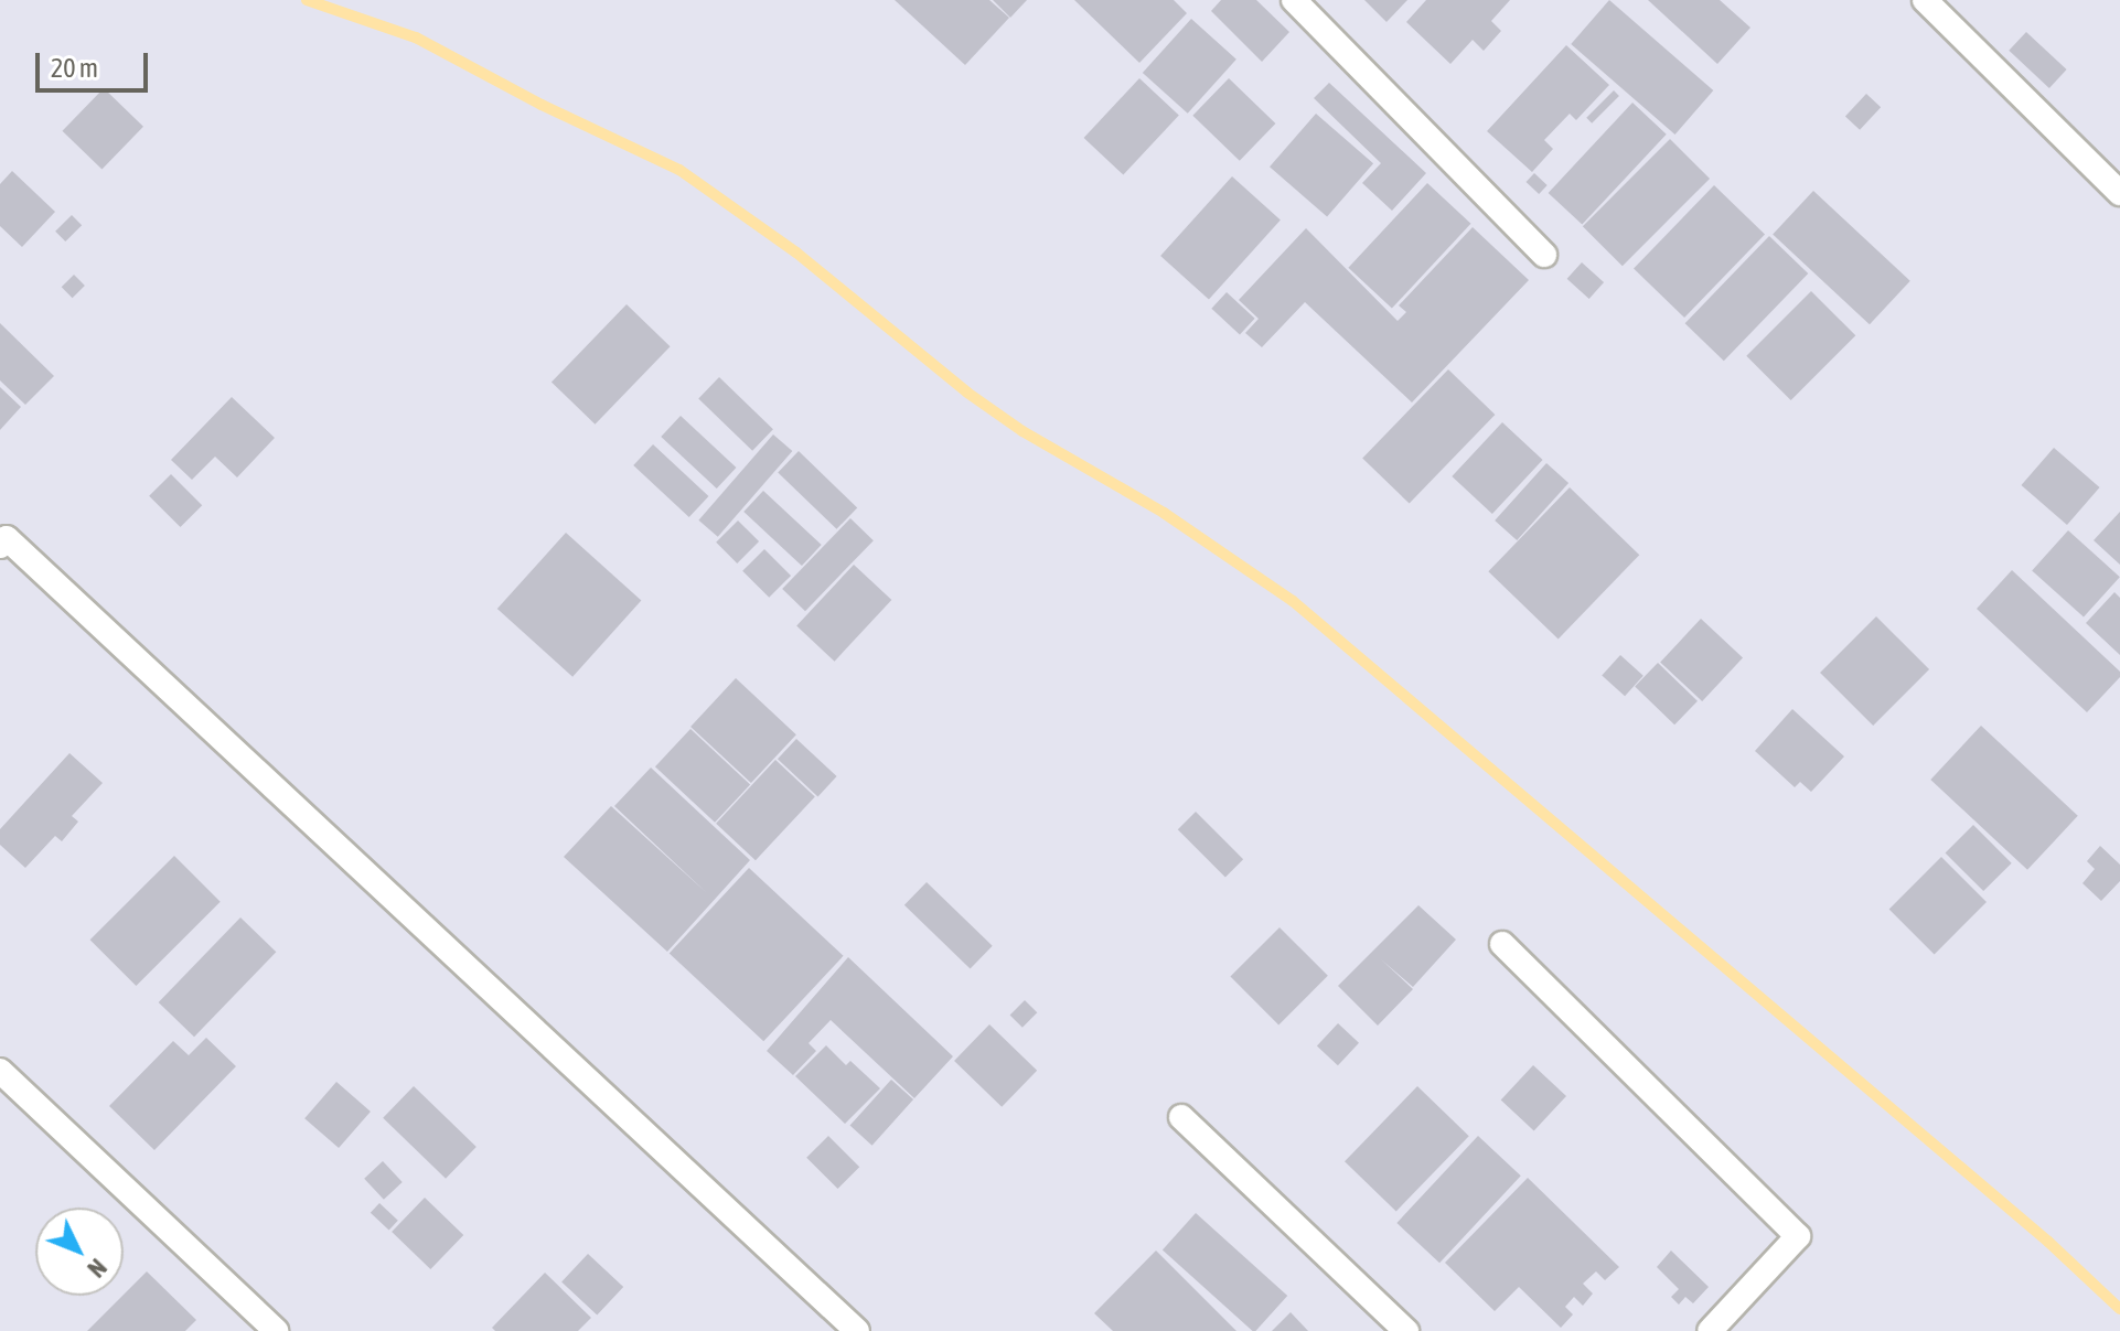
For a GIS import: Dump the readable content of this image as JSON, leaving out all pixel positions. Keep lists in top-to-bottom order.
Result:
{
  "scale_bar": "20 m",
  "north": "bottom right"
}
